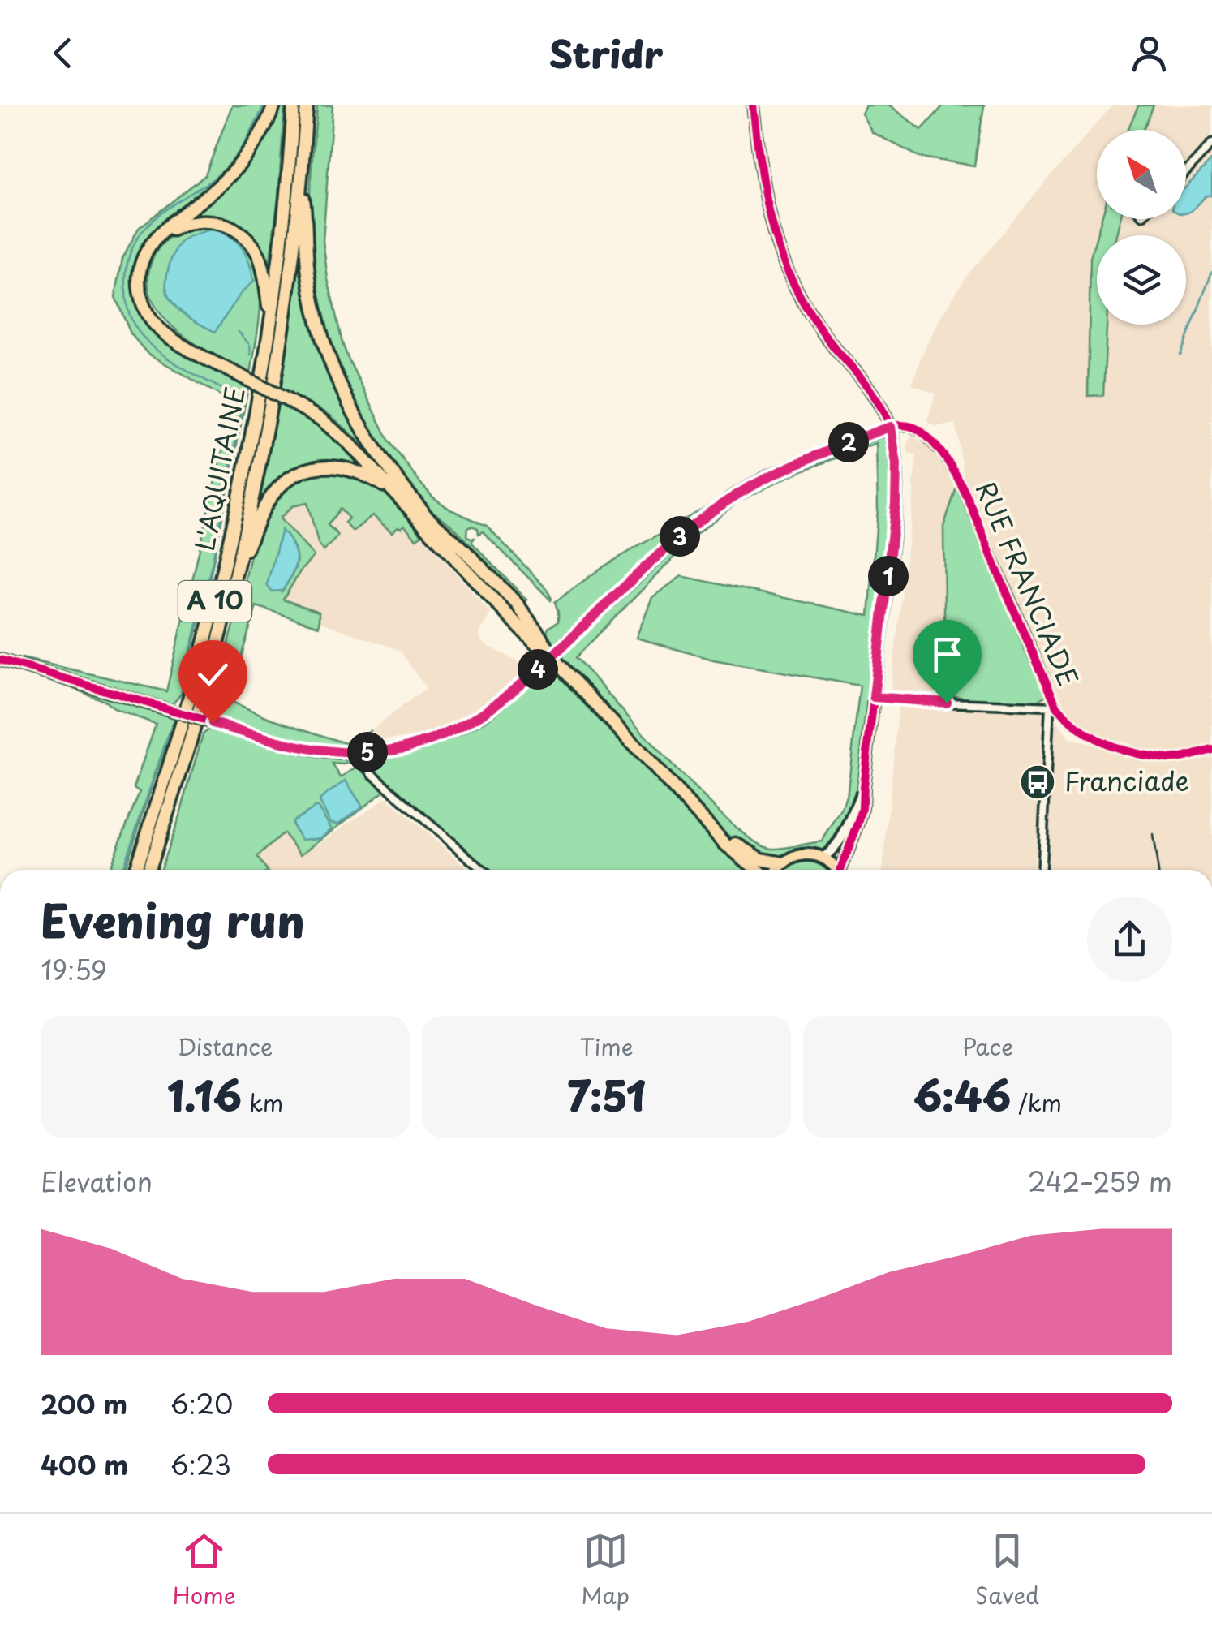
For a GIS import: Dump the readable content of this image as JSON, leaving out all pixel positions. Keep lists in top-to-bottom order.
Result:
{
  "streets": {
    "highway": ["L'AQUITAINE", "A 10"],
    "street": ["RUE FRANCIADE"]
  },
  "places": {
    "bus stop": ["Franciade"]
  },
  "north": "top left",
  "page": {
    "header": "Stridr",
    "pins": [
      "2",
      "3",
      "1",
      "4",
      "5"
    ],
    "heading": ["Evening run", "19:59"],
    "stats": [
      ["Distance", "1.16 km"],
      ["Time", "7:51"],
      ["Pace", "6:46 /km"]
    ],
    "chart": ["Elevation", "242–259 m"],
    "list": [
      {
        "name": "200 m",
        "note": "6:20"
      },
      {
        "name": "400 m",
        "note": "6:23"
      }
    ],
    "tabs": ["Home", "Map", "Saved"]
  }
}
